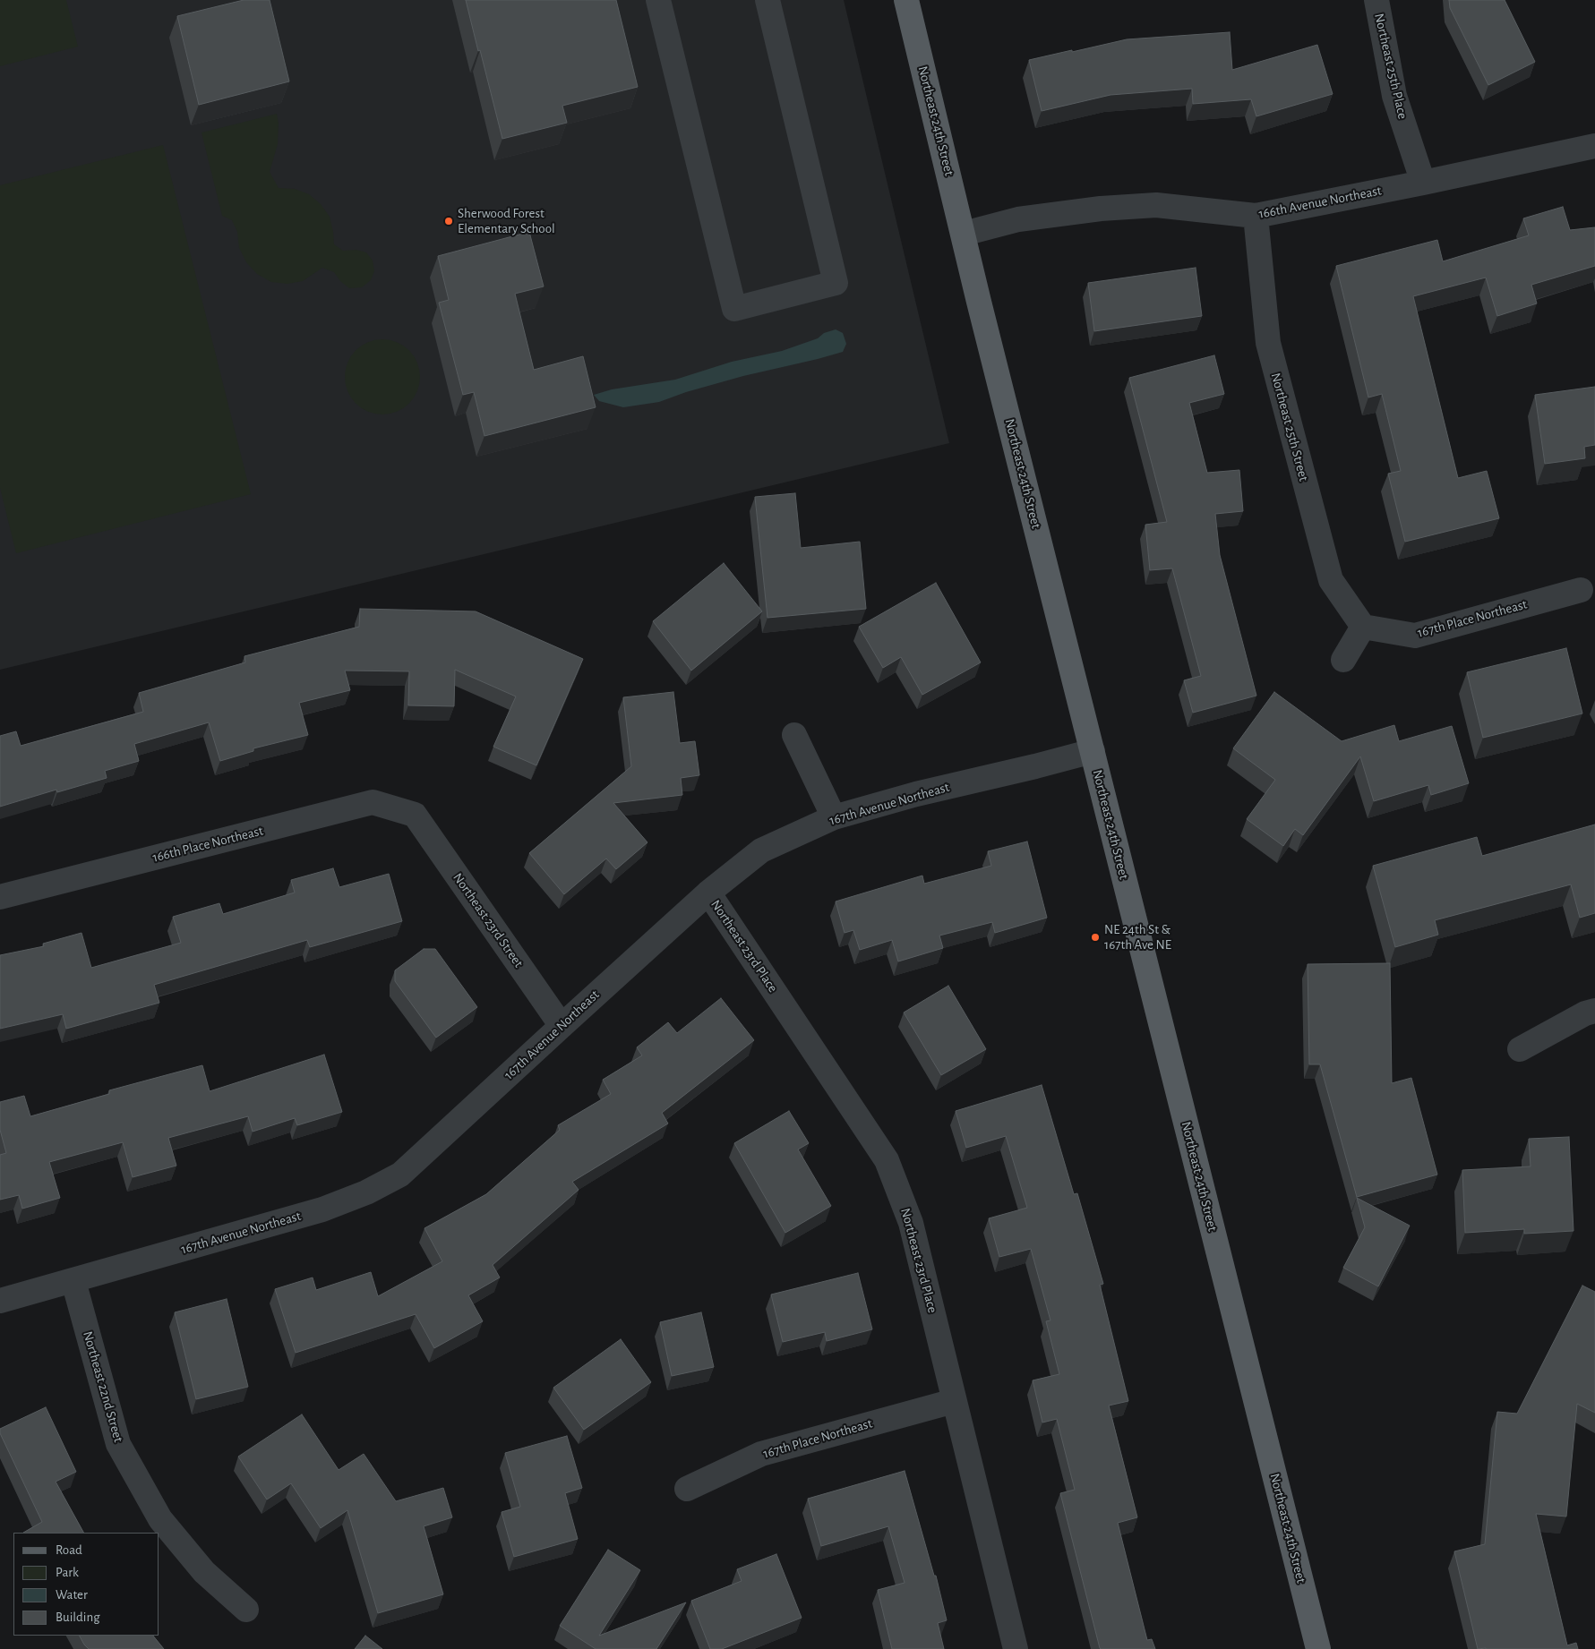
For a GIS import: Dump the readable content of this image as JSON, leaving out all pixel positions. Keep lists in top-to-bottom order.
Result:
{
  "streets": {
    "main road": ["Northeast 24th Street"],
    "street": [
      "Northeast 25th Place",
      "166th Avenue Northeast",
      "Northeast 25th Street",
      "167th Place Northeast",
      "167th Avenue Northeast",
      "166th Place Northeast",
      "Northeast 23rd Street",
      "Northeast 23rd Place",
      "Northeast 22nd Street"
    ]
  },
  "crossings": [
    ["Northeast 25th Place", "166th Avenue Northeast"],
    ["Northeast 24th Street", "166th Avenue Northeast"],
    ["Northeast 24th Street", "167th Avenue Northeast"],
    ["166th Avenue Northeast", "Northeast 25th Street"],
    ["Northeast 25th Street", "167th Place Northeast"],
    ["167th Place Northeast", "Northeast 23rd Place"],
    ["167th Avenue Northeast", "Northeast 23rd Street"],
    ["167th Avenue Northeast", "Northeast 23rd Place"],
    ["167th Avenue Northeast", "Northeast 22nd Street"],
    ["166th Place Northeast", "Northeast 23rd Street"]
  ],
  "places": ["Sherwood Forest Elementary School", "NE 24th St & 167th Ave NE"],
  "legend": [
    "Road",
    "Park",
    "Water",
    "Building"
  ]
}
